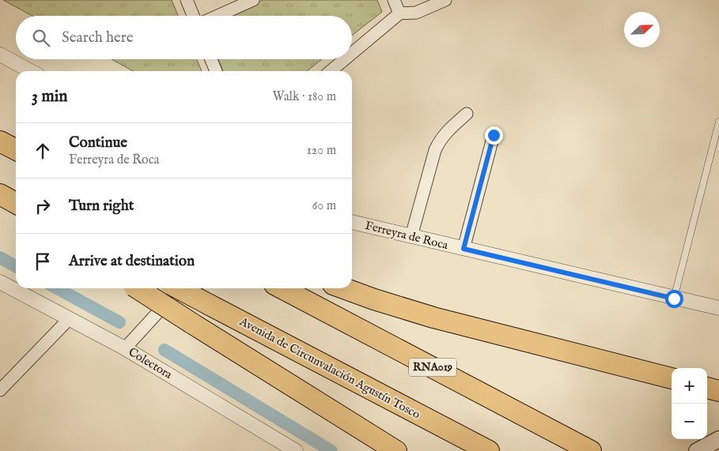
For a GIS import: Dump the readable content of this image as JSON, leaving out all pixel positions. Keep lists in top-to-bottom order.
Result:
{
  "streets": {
    "highway": ["RNA019", "Avenida de Circunvalación Agustín Tosco"],
    "street": ["Ferreyra de Roca", "Colectora"]
  },
  "north": "top right",
  "page": {
    "search": "Search here",
    "heading": ["3 min", "Walk · 180 m"],
    "list": [
      ["Continue", "Ferreyra de Roca", "120 m"],
      ["Turn right", "60 m"],
      "Arrive at destination"
    ],
    "map_buttons": ["+", "−"]
  }
}
